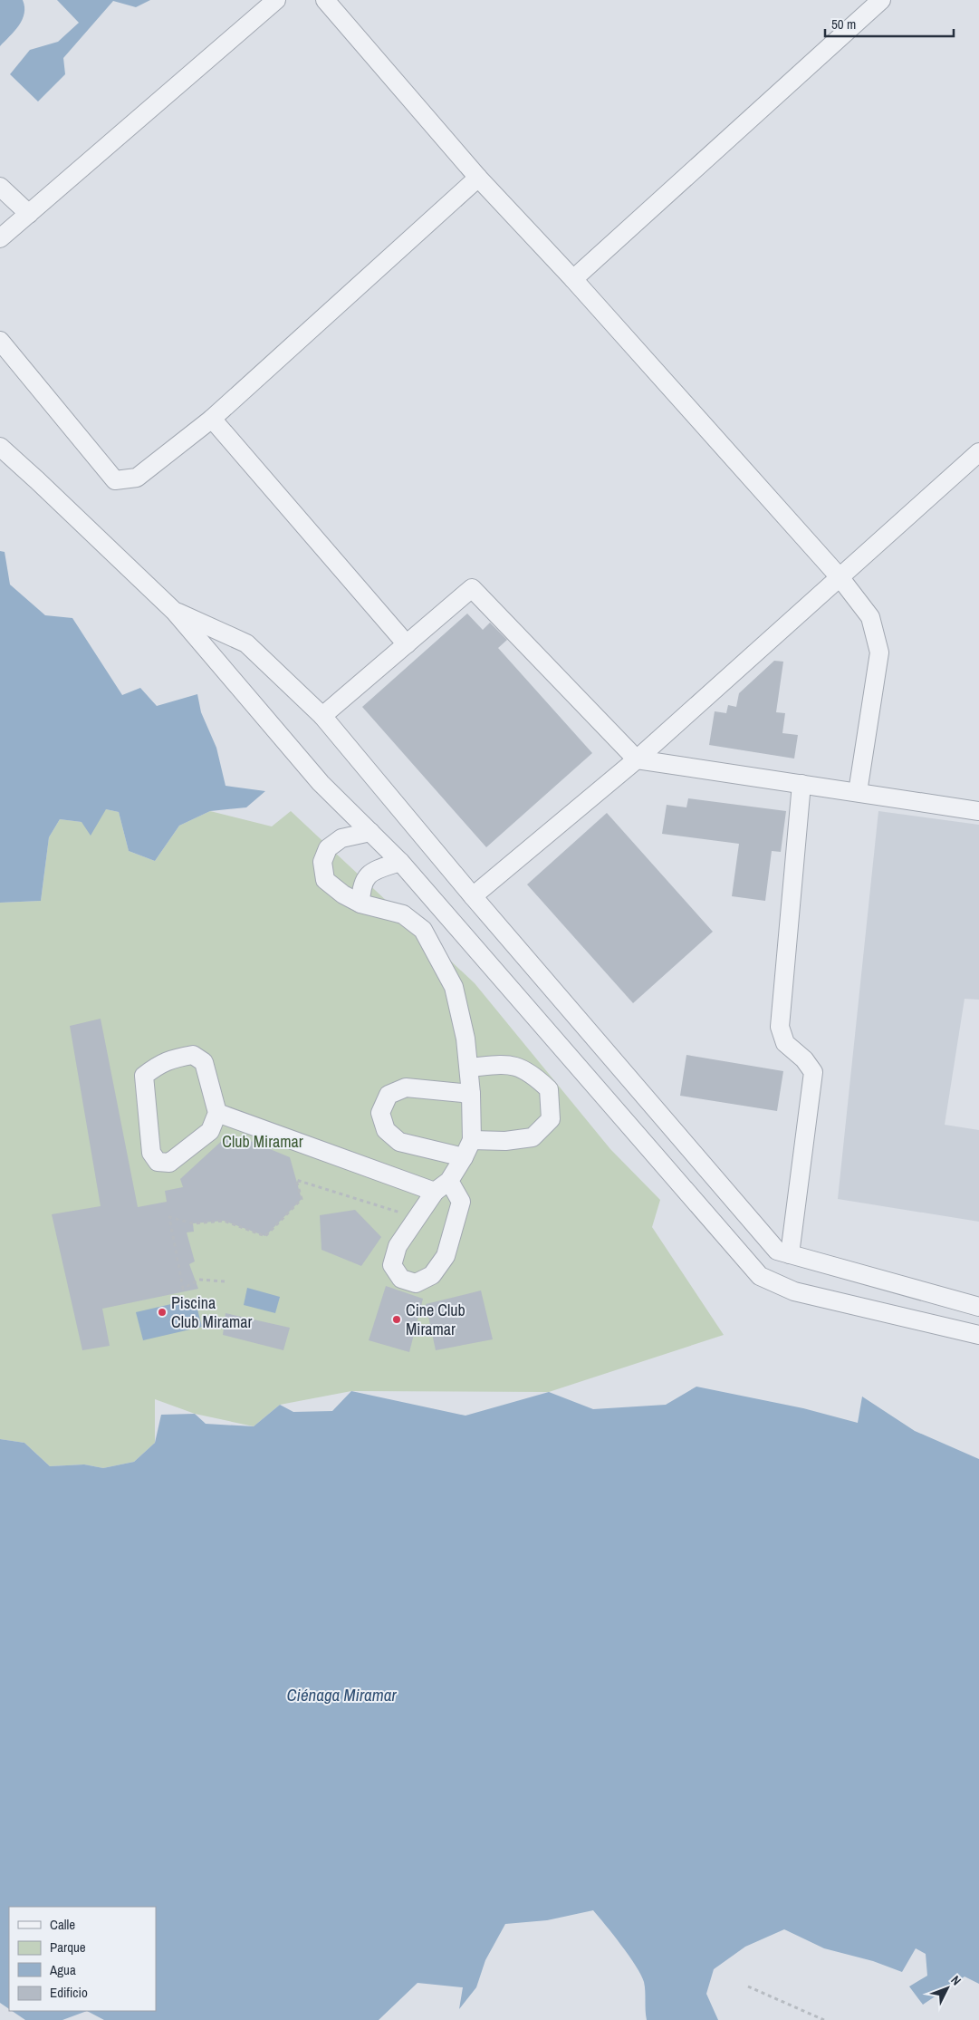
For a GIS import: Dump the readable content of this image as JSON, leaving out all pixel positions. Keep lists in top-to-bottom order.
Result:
{
  "water": ["Ciénaga Miramar"],
  "parks": ["Club Miramar"],
  "places": ["Piscina Club Miramar", "Cine Club Miramar"],
  "legend": [
    "Calle",
    "Parque",
    "Agua",
    "Edificio"
  ],
  "scale_bar": "50 m",
  "north": "top right"
}
